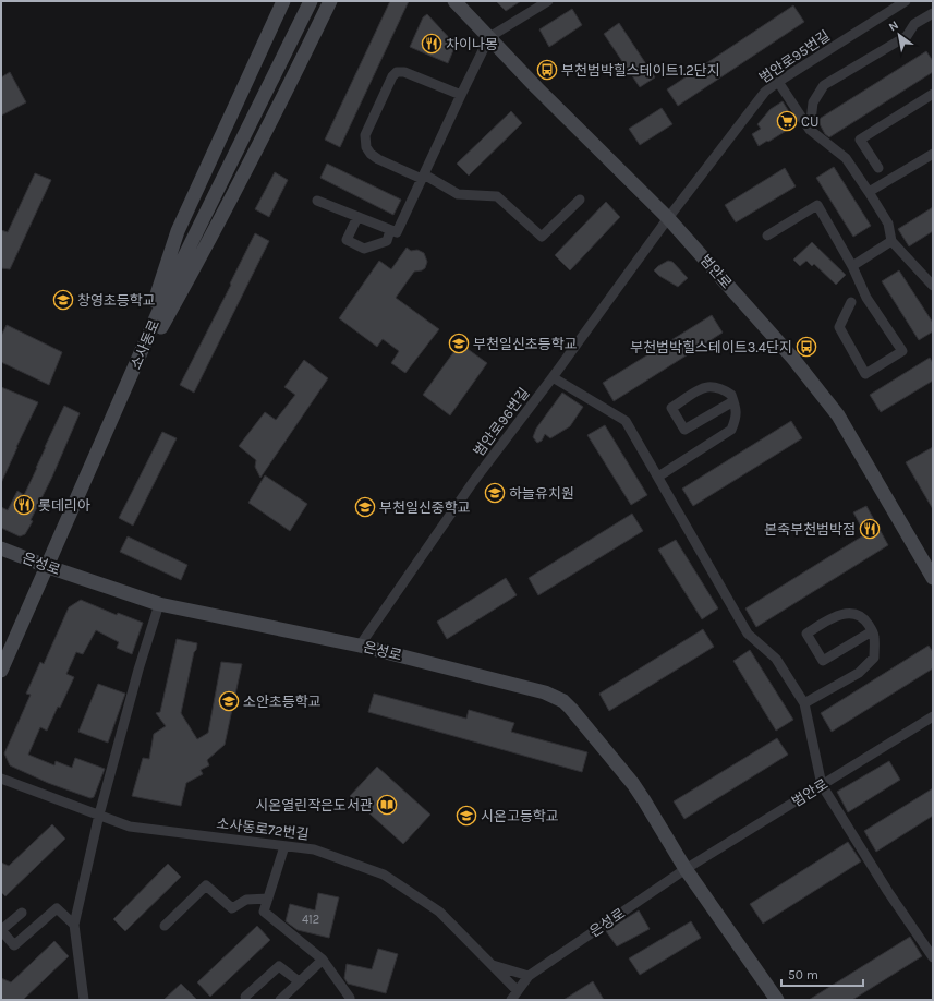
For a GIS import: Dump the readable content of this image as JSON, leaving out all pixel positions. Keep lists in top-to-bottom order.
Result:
{
  "streets": {
    "street": [
      "범안로95번길",
      "범안로",
      "소사동로",
      "범안로96번길",
      "은성로",
      "소사동로72번길"
    ]
  },
  "crossings": [
    ["범안로95번길", "범안로"],
    ["범안로95번길", "범안로96번길"],
    ["범안로", "범안로96번길"],
    ["범안로", "은성로"],
    ["소사동로", "은성로"],
    ["범안로96번길", "은성로"],
    ["은성로", "소사동로72번길"]
  ],
  "places": {
    "restaurant": ["차이나몽", "롯데리아", "본죽부천범박점"],
    "bus stop": ["부천범박힐스테이트1.2단지", "부천범박힐스테이트3.4단지"],
    "supermarket": ["CU"],
    "school or university": [
      "창영초등학교",
      "부천일신초등학교",
      "하늘유치원",
      "부천일신중학교",
      "소안초등학교",
      "시온고등학교"
    ],
    "library": ["시온열린작은도서관"]
  },
  "house_numbers": ["412"],
  "scale_bar": "50 m",
  "north": "top left"
}
